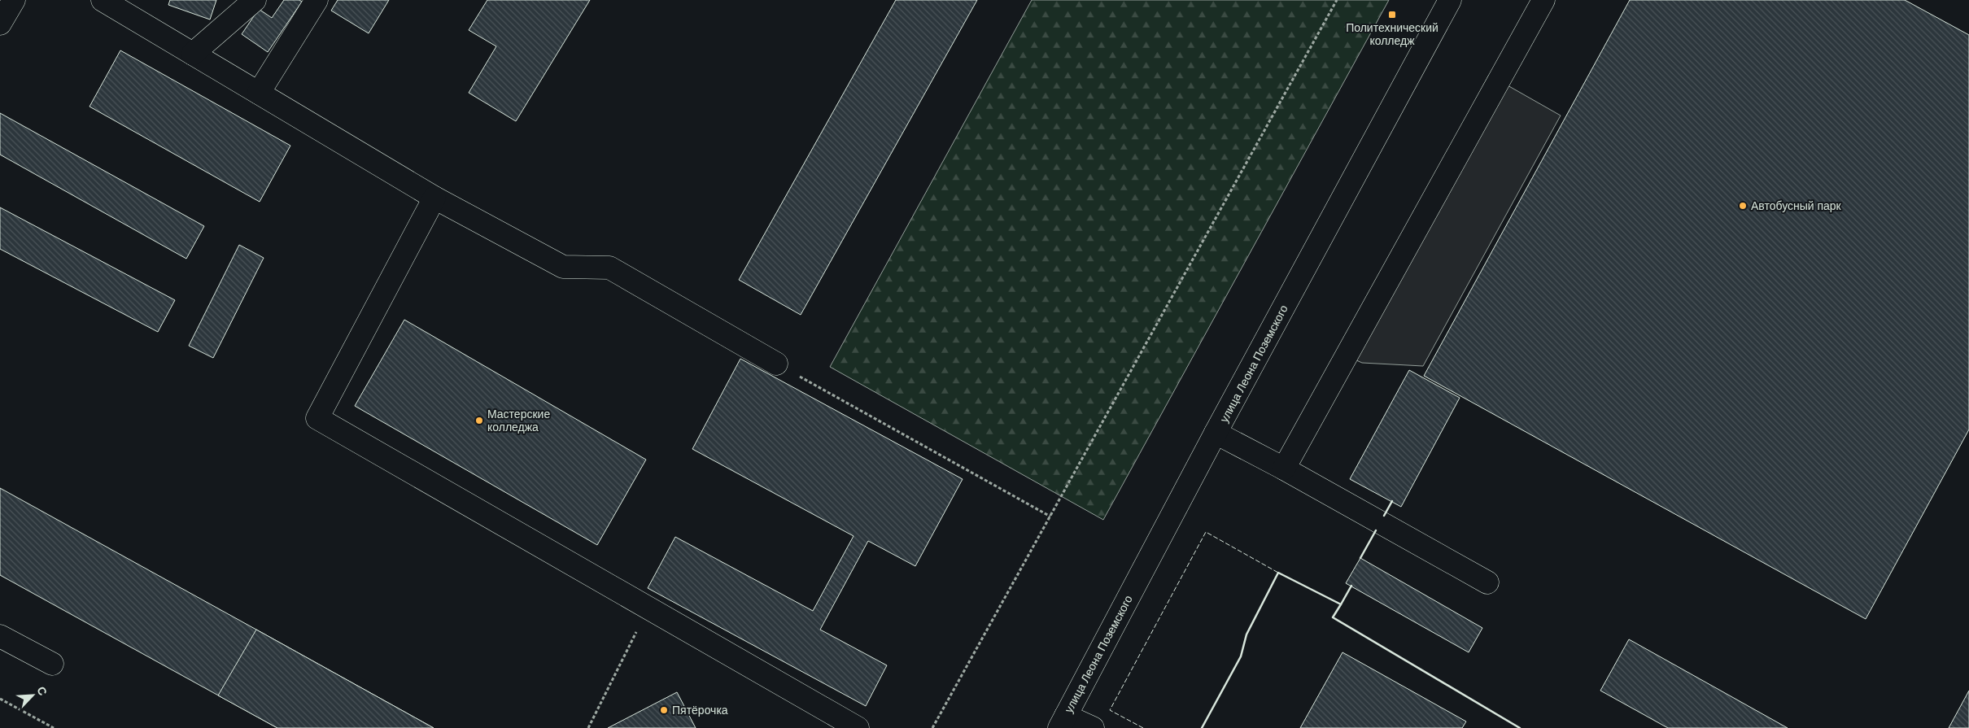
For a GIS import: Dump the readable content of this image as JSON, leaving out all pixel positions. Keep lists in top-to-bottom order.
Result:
{
  "streets": {
    "main road": ["улица Леона Поземского"]
  },
  "places": {
    "transit": ["Политехнический колледж"],
    "other": ["Автобусный парк", "Мастерские колледжа", "Пятёрочка"]
  },
  "north": "top right"
}
